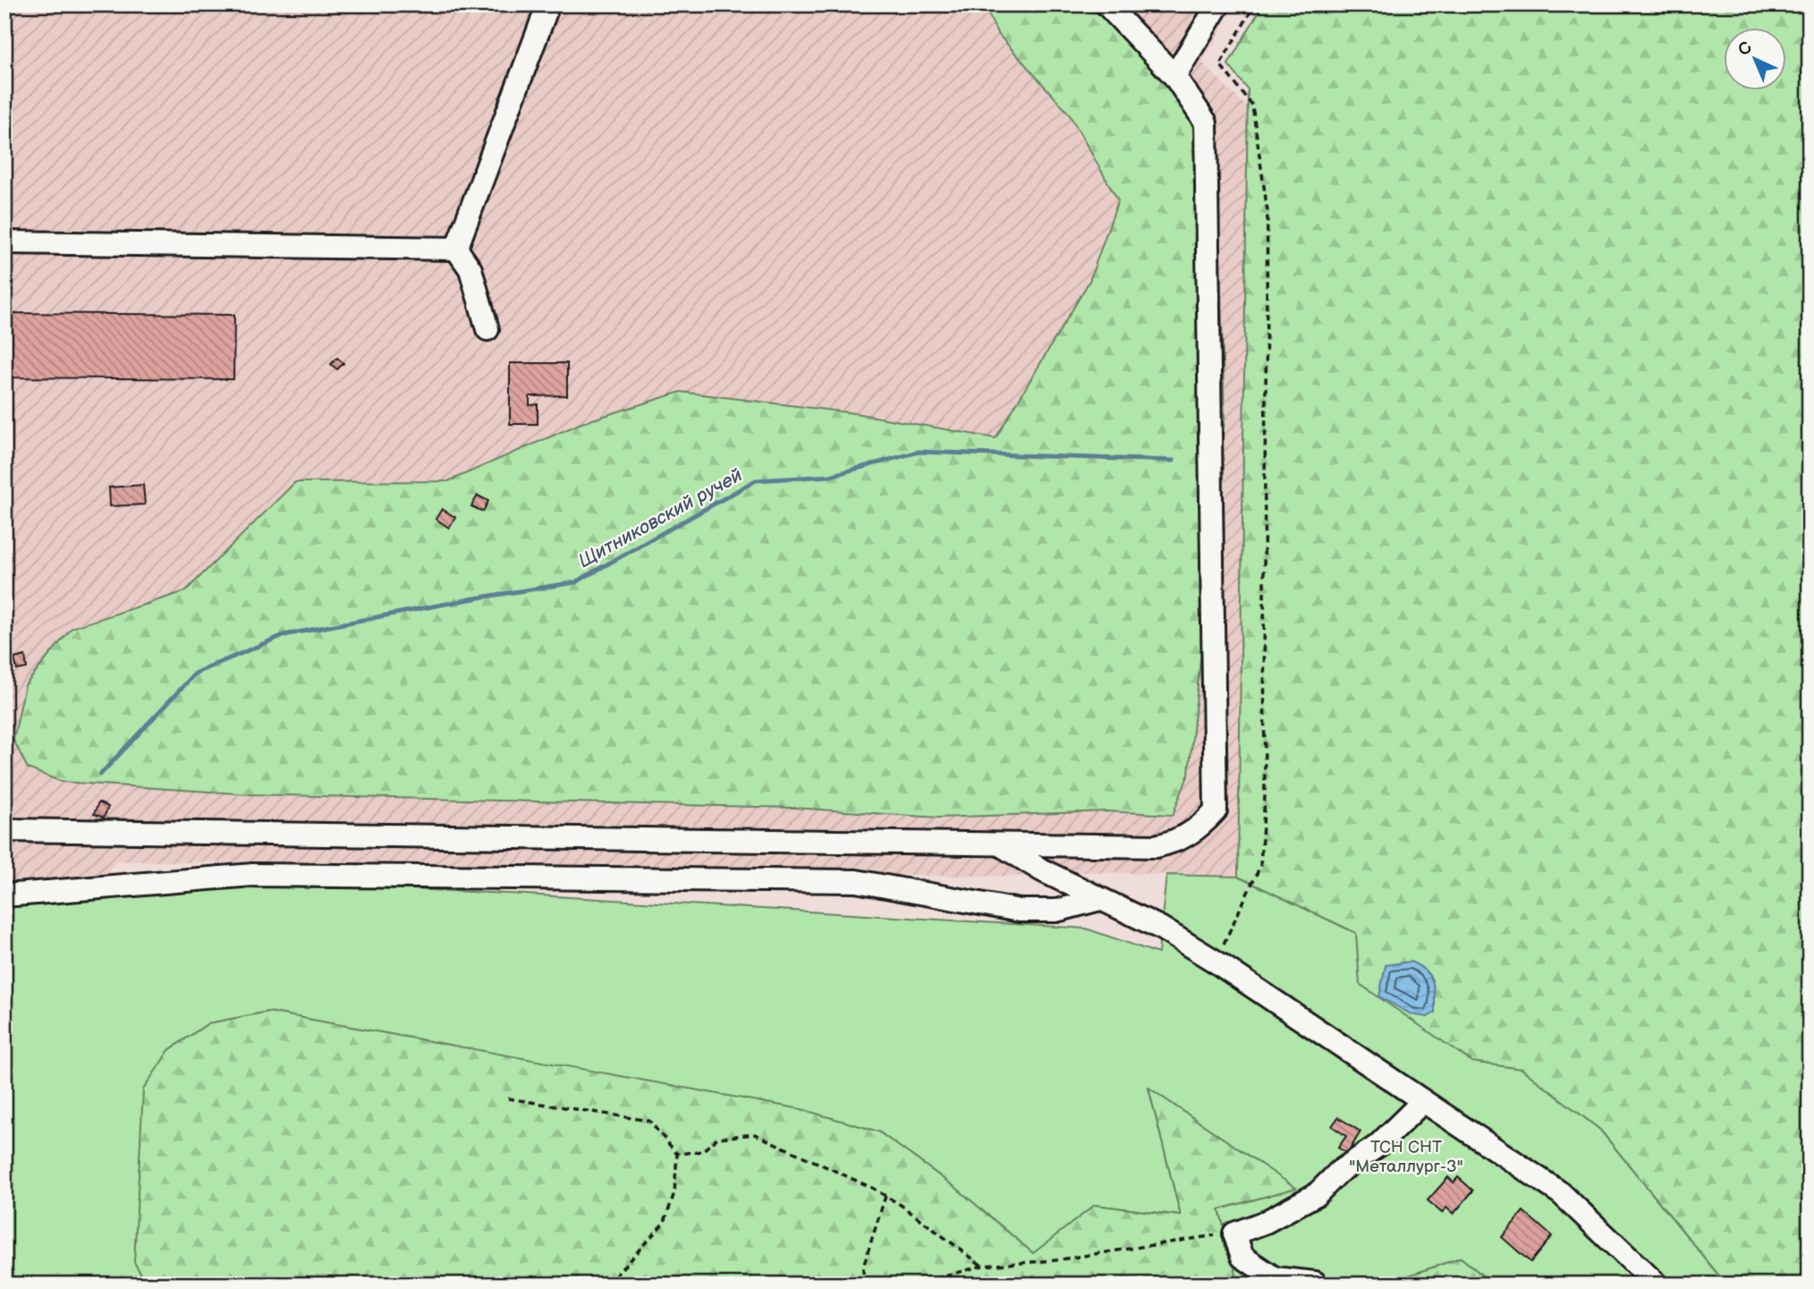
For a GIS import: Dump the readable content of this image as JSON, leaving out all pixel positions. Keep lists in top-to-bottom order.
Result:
{
  "water": ["Щитниковский ручей"],
  "parks": ["ТСН СНТ \"Металлург-3\""],
  "north": "top left"
}
